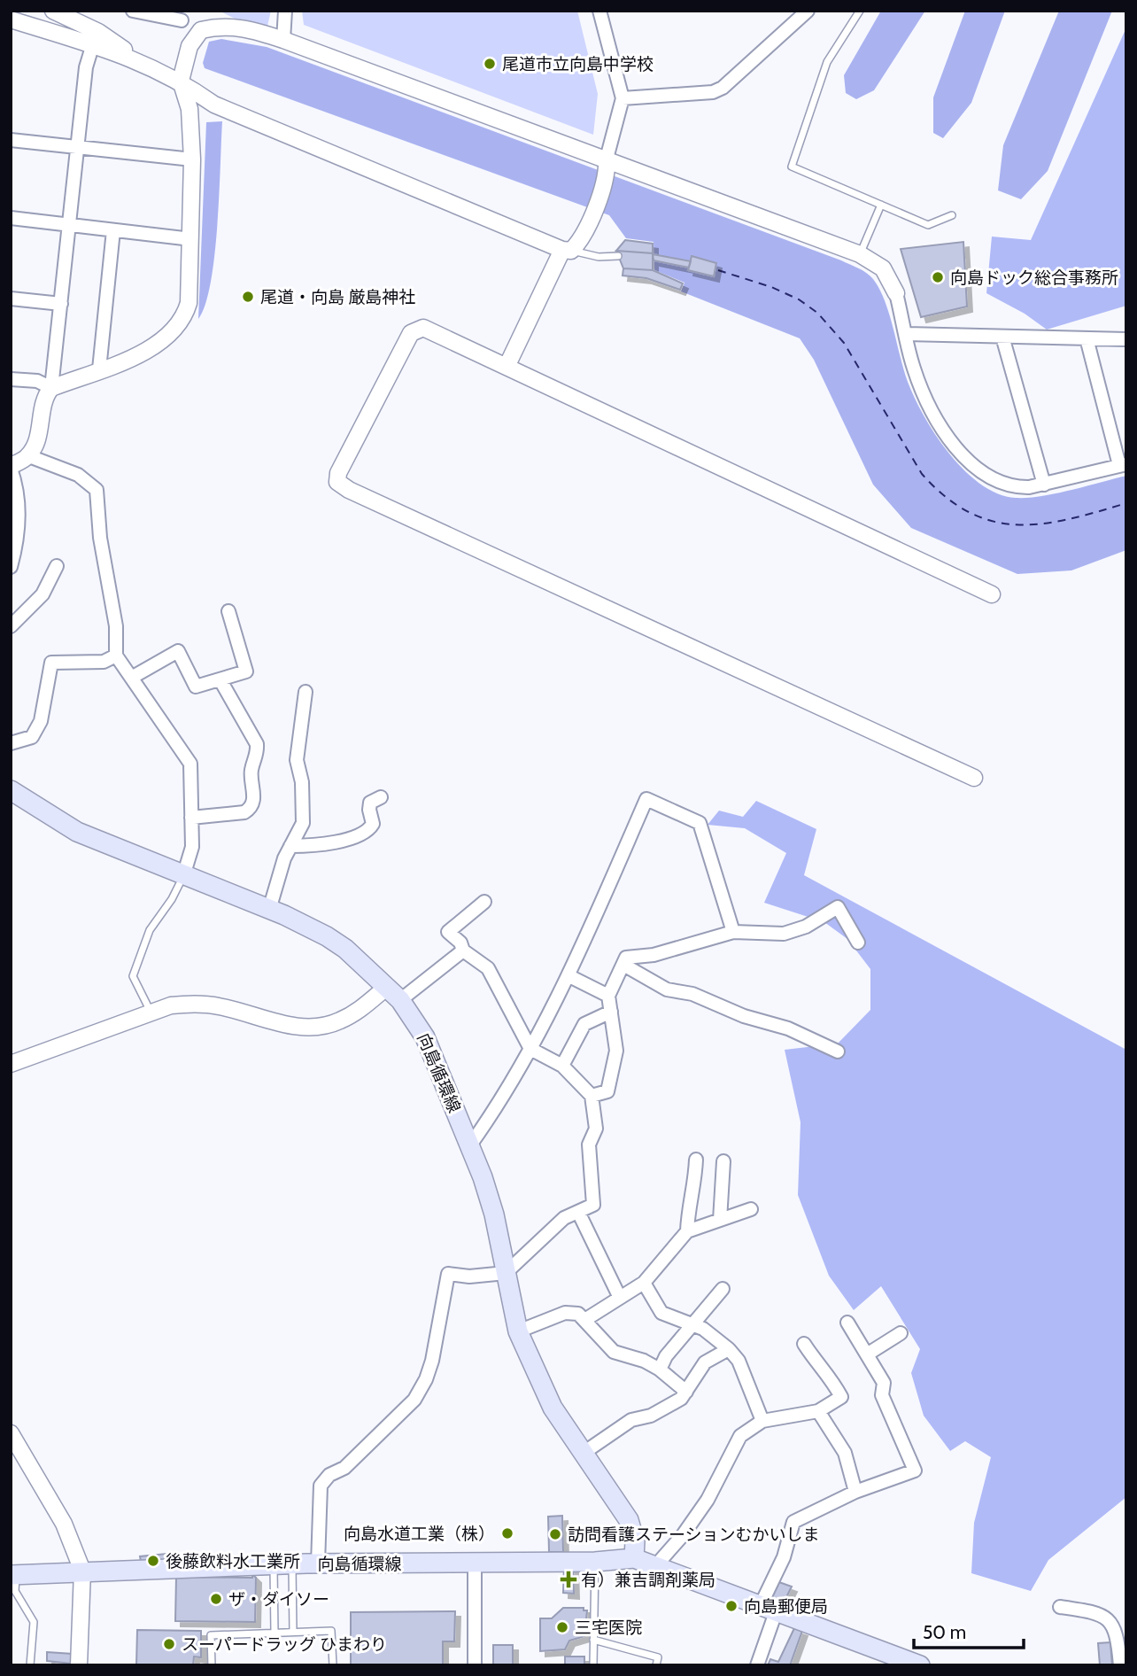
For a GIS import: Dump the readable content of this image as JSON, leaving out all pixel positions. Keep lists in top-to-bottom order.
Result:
{
  "streets": {
    "main road": ["向島循環線"]
  },
  "places": {
    "other": [
      "尾道市立向島中学校",
      "向島ドック総合事務所",
      "尾道・向島 厳島神社",
      "向島水道工業（株）",
      "訪問看護ステーションむかいしま",
      "後藤飲料水工業所",
      "ザ・ダイソー",
      "向島郵便局",
      "三宅医院",
      "スーパードラッグ ひまわり"
    ],
    "health": ["有）兼吉調剤薬局"]
  },
  "scale_bar": "50 m"
}
